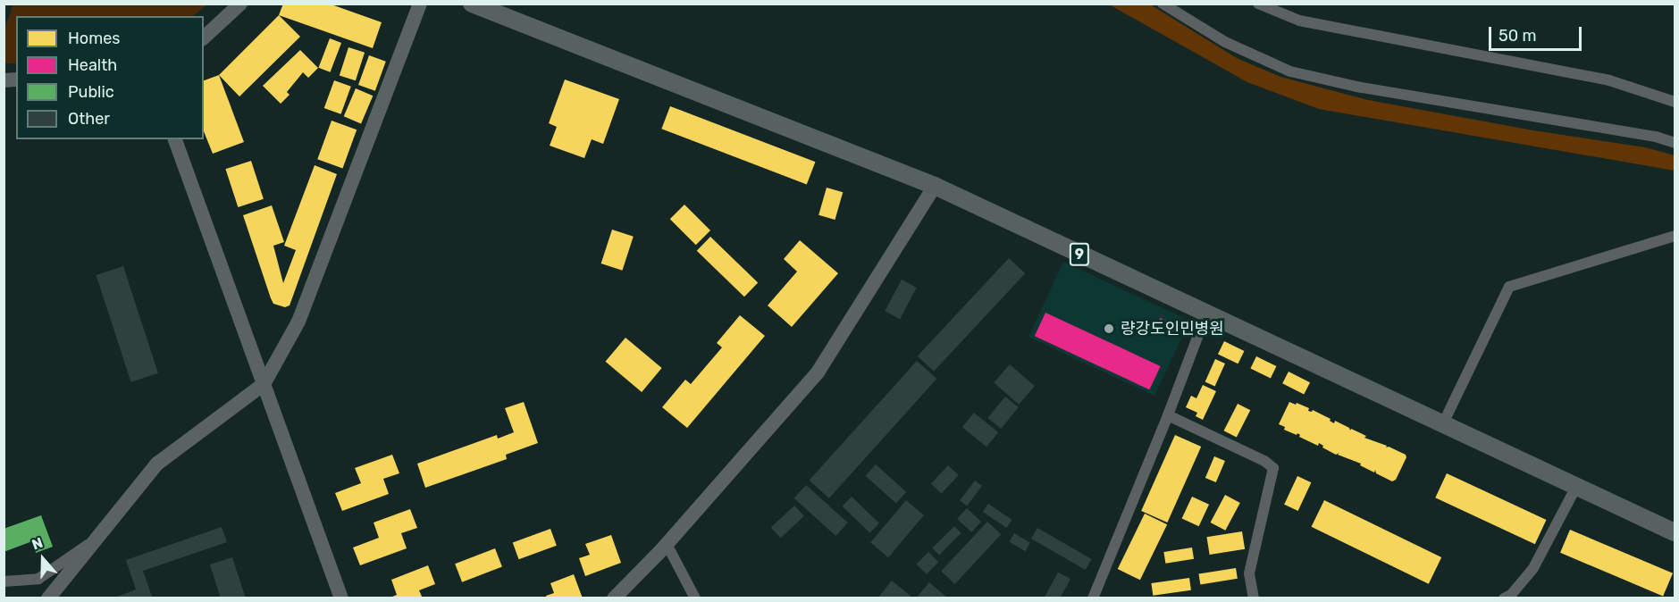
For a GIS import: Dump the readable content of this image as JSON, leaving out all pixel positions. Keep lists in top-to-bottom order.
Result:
{
  "streets": {
    "main road": ["9"]
  },
  "places": ["량강도인민병원"],
  "legend": [
    "Homes",
    "Health",
    "Public",
    "Other"
  ],
  "scale_bar": "50 m",
  "north": "top"
}
